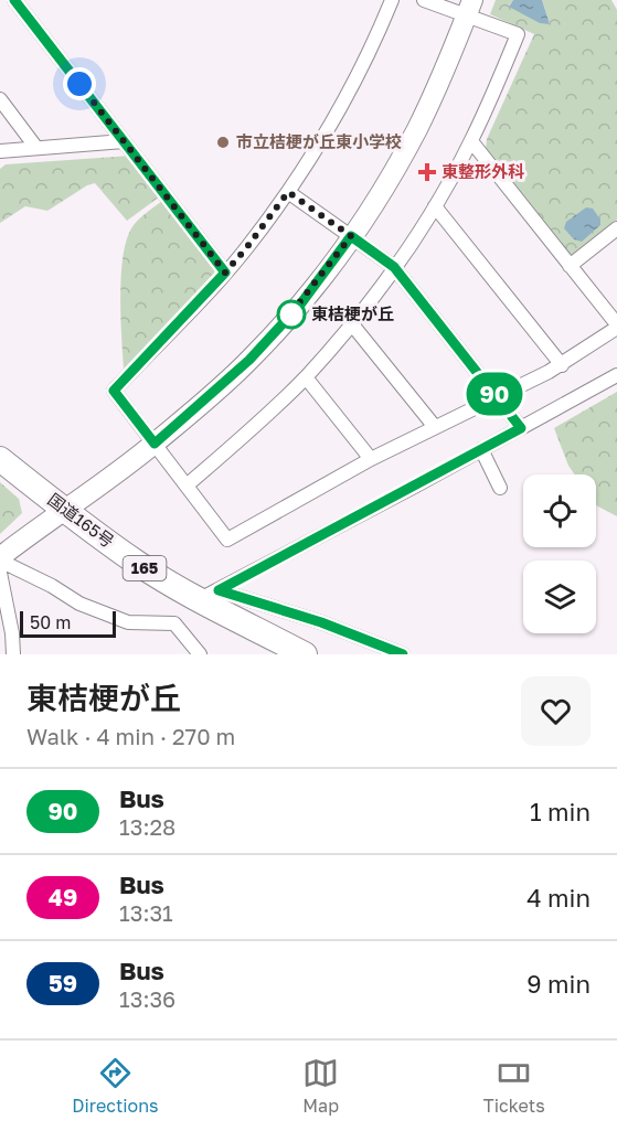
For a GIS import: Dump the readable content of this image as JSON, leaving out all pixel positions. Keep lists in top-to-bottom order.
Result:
{
  "streets": {
    "highway": ["国道165号", "165"]
  },
  "places": {
    "other": ["市立桔梗が丘東小学校", "東桔梗が丘"],
    "health": ["東整形外科"]
  },
  "lines": ["bus line 90"],
  "scale_bar": "50 m",
  "page": {
    "on_map": "90",
    "scale": "50 m",
    "heading": ["東桔梗が丘", "Walk · 4 min · 270 m"],
    "list": [
      {
        "mark": "90",
        "name": "Bus",
        "note": "13:28",
        "value": "1 min"
      },
      {
        "mark": "49",
        "name": "Bus",
        "note": "13:31",
        "value": "4 min"
      },
      {
        "mark": "59",
        "name": "Bus",
        "note": "13:36",
        "value": "9 min"
      }
    ],
    "tabs": ["Directions", "Map", "Tickets"]
  }
}
